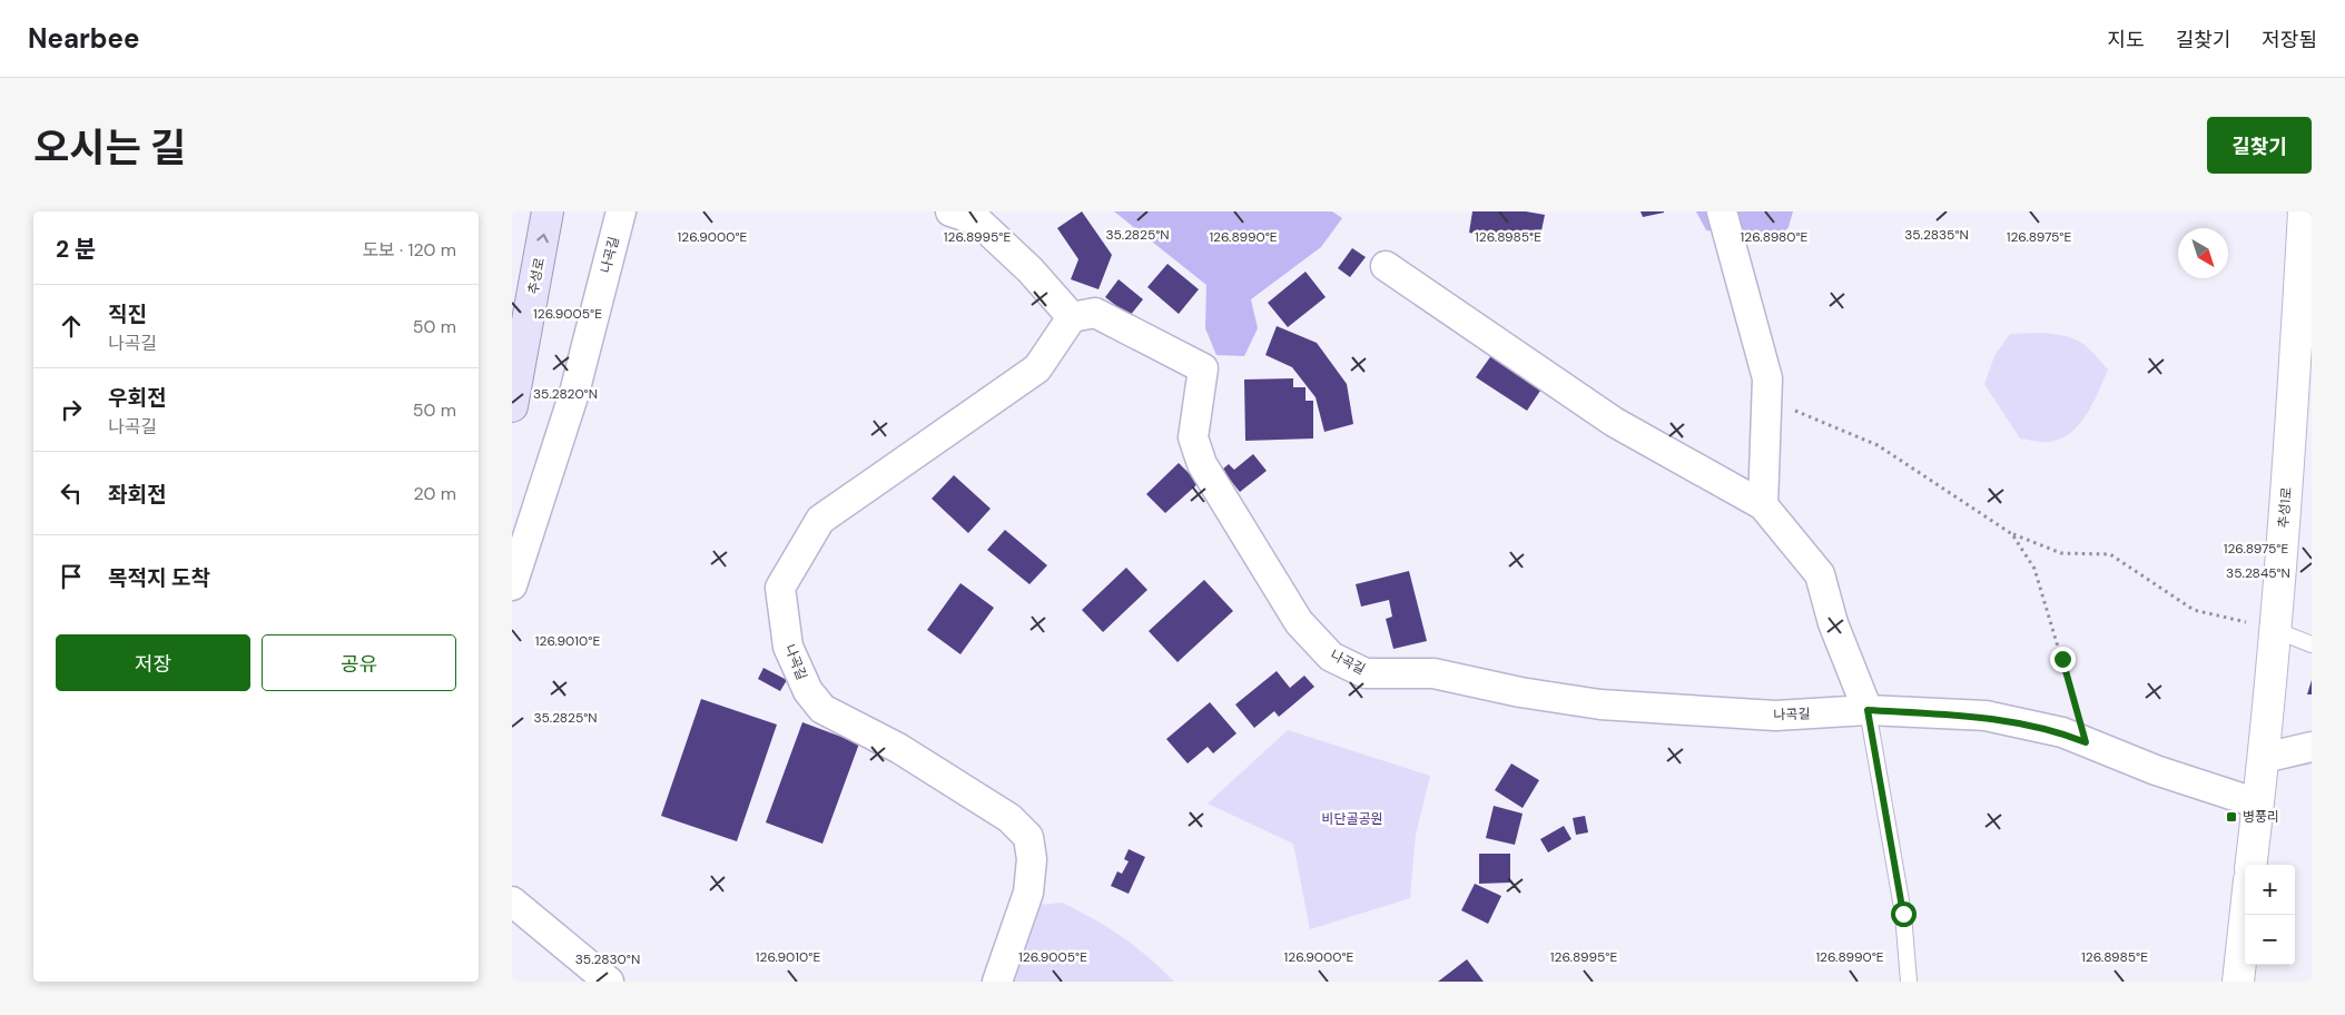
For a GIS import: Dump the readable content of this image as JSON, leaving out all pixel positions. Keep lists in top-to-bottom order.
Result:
{
  "streets": {
    "main road": ["추성로"],
    "street": ["나곡길", "추성1로"]
  },
  "crossings": [
    ["나곡길", "추성1로"]
  ],
  "one_way": ["추성로"],
  "parks": ["비단골공원"],
  "places": {
    "transit": ["병풍리"]
  },
  "north": "bottom right",
  "page": {
    "header": "Nearbee",
    "nav": ["지도", "길찾기", "저장됨"],
    "title": "오시는 길",
    "buttons": [
      "길찾기",
      ["저장", "공유"]
    ],
    "heading": ["2 분", "도보 · 120 m"],
    "list": [
      ["직진", "나곡길", "50 m"],
      ["우회전", "나곡길", "50 m"],
      ["좌회전", "20 m"],
      "목적지 도착"
    ],
    "map_buttons": ["+", "−"]
  },
  "coordinates": [
    "35.2825°N",
    "35.2835°N",
    "126.9000°E",
    "126.8990°E",
    "126.8980°E",
    "126.8975°E",
    "126.8995°E",
    "126.8985°E",
    "126.9005°E",
    "35.2820°N",
    "35.2845°N",
    "126.9010°E",
    "35.2830°N"
  ]
}
